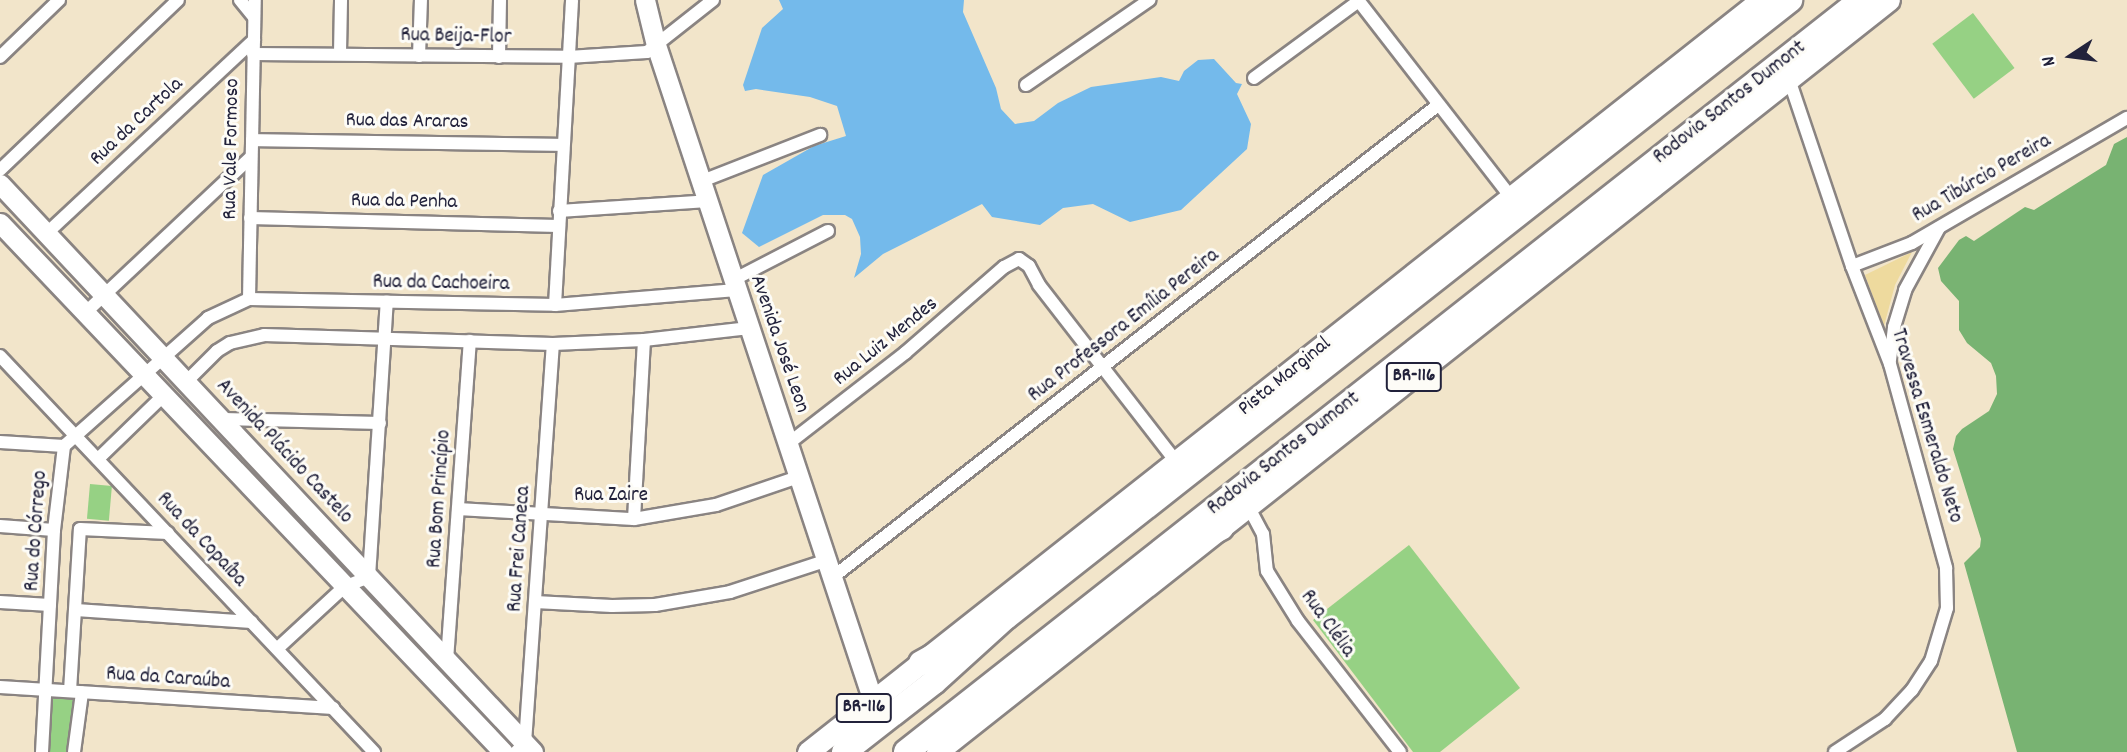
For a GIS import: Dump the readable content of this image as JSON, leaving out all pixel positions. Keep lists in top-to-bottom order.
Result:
{
  "streets": {
    "highway": ["Rodovia Santos Dumont", "BR-116"],
    "main road": ["Pista Marginal"],
    "street": [
      "Rua Beija-Flor",
      "Rua da Cartola",
      "Rua das Araras",
      "Rua Vale Formoso",
      "Rua Tibúrcio Pereira",
      "Rua da Penha",
      "Rua da Cachoeira",
      "Rua Professora Emília Pereira",
      "Rua Luiz Mendes",
      "Avenida José Leon",
      "Travessa Esmeraldo Neto",
      "Avenida Plácido Castelo",
      "Rua Zaire",
      "Rua Bom Princípio",
      "Rua do Córrego",
      "Rua da Copaíba",
      "Rua Frei Caneca",
      "Rua Clélia",
      "Rua da Caraúba"
    ]
  },
  "crossings": [
    ["Rua Beija-Flor", "Rua Vale Formoso"],
    ["Rua Beija-Flor", "Avenida José Leon"],
    ["Rua da Cartola", "Rua Vale Formoso"],
    ["Rua da Cartola", "Avenida Plácido Castelo"],
    ["Rua das Araras", "Rua Vale Formoso"],
    ["Rua Vale Formoso", "Rua da Penha"],
    ["Rua Vale Formoso", "Rua da Cachoeira"],
    ["Rua Tibúrcio Pereira", "Travessa Esmeraldo Neto"],
    ["Rua da Cachoeira", "Avenida José Leon"],
    ["Rua da Cachoeira", "Avenida Plácido Castelo"],
    ["Rua da Cachoeira", "Rua do Córrego"],
    ["Rua Professora Emília Pereira", "Rua Luiz Mendes"],
    ["Rua Professora Emília Pereira", "Avenida José Leon"],
    ["Rua Professora Emília Pereira", "Rua Frei Caneca"],
    ["Rua Luiz Mendes", "Avenida José Leon"],
    ["Avenida José Leon", "Pista Marginal"],
    ["Avenida José Leon", "Rua Zaire"],
    ["BR-116", "Travessa Esmeraldo Neto"],
    ["BR-116", "Rua Clélia"],
    ["Avenida Plácido Castelo", "Rua Bom Princípio"],
    ["Avenida Plácido Castelo", "Rua do Córrego"],
    ["Avenida Plácido Castelo", "Rua Frei Caneca"],
    ["Rua Zaire", "Rua Bom Princípio"],
    ["Rua Zaire", "Rua Frei Caneca"],
    ["Rua do Córrego", "Rua da Copaíba"],
    ["Rua do Córrego", "Rua da Caraúba"],
    ["Rua da Copaíba", "Rua da Caraúba"]
  ],
  "north": "left"
}
